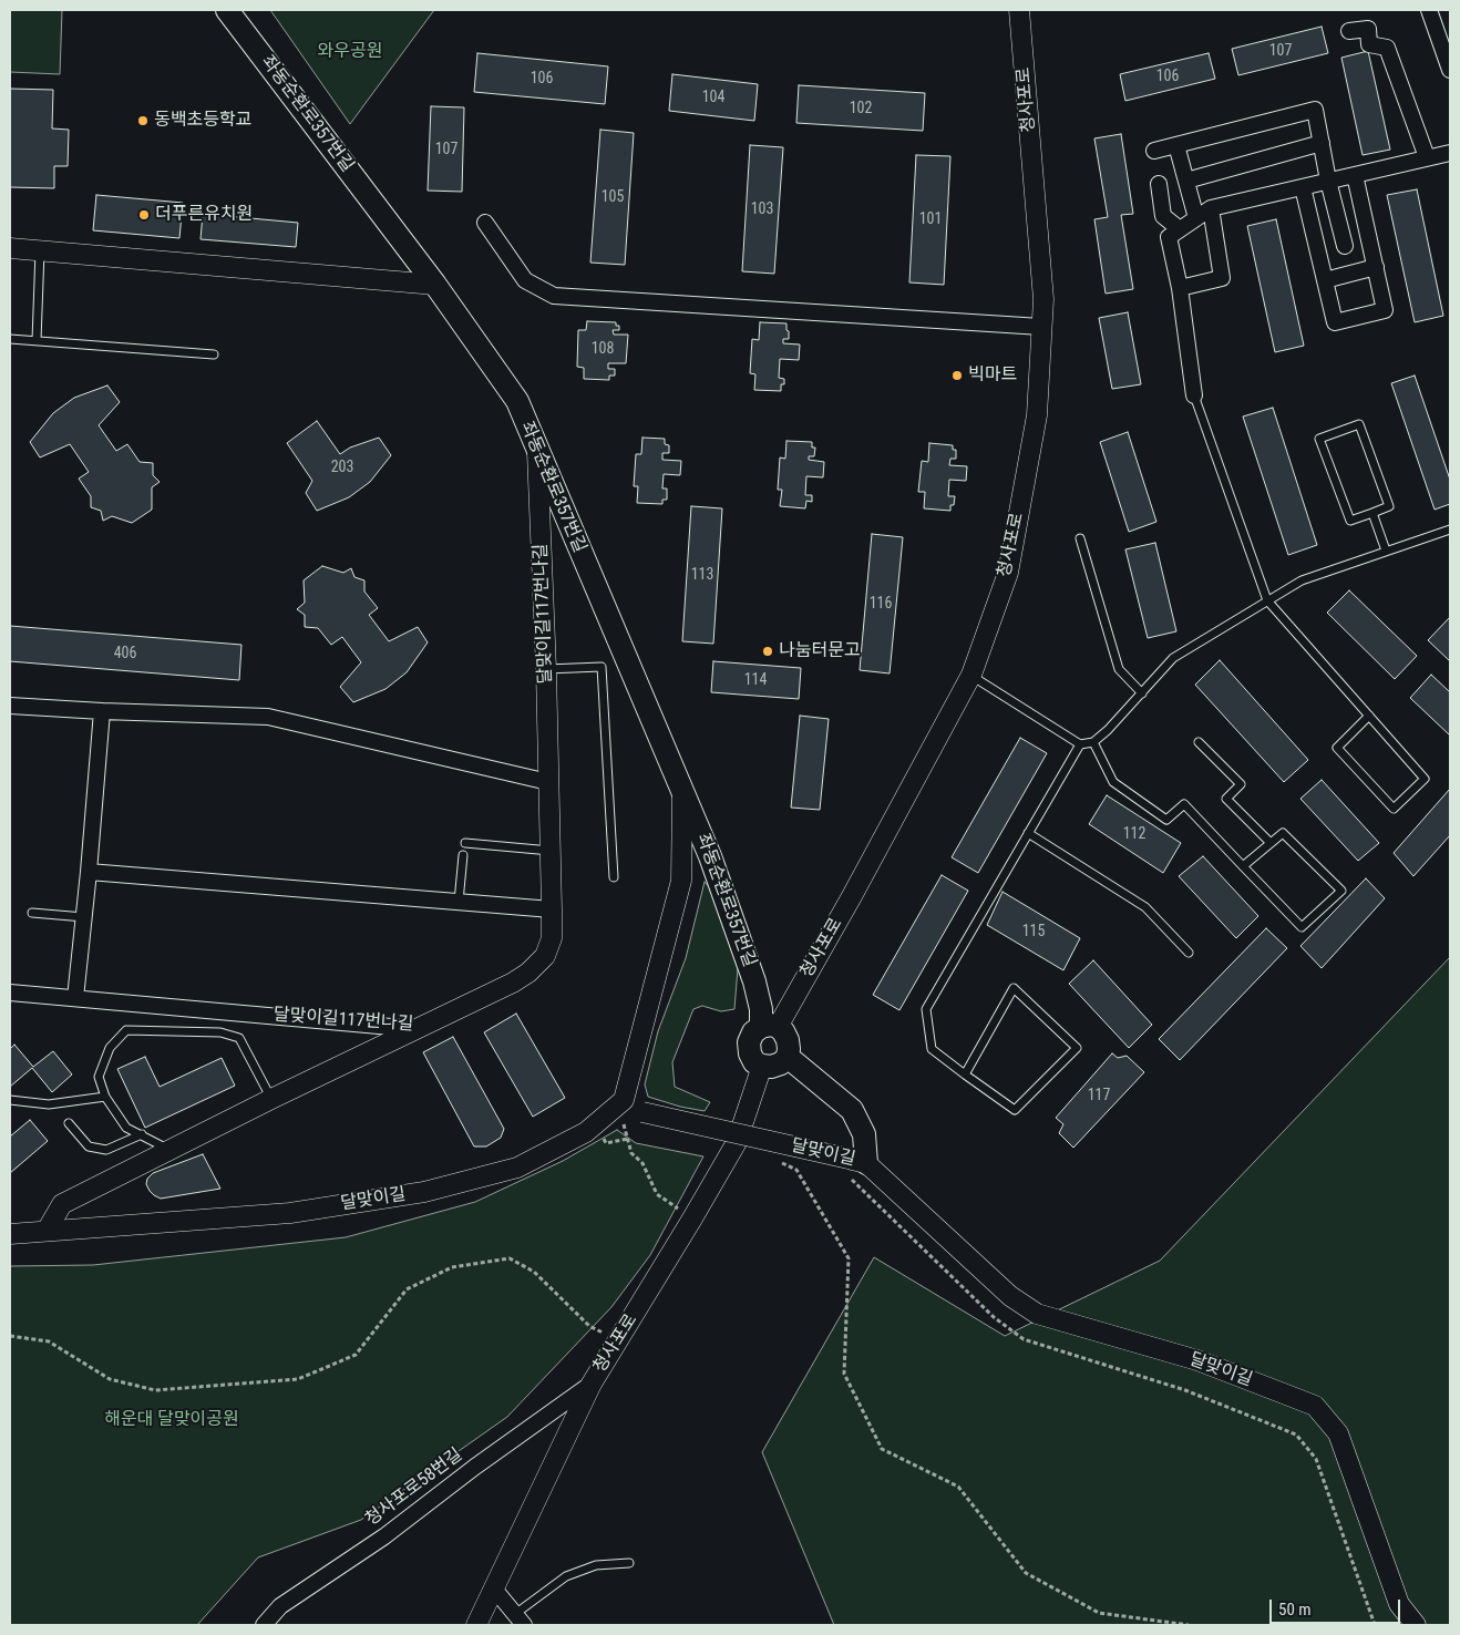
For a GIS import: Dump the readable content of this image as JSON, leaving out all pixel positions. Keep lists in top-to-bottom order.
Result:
{
  "streets": {
    "main road": ["좌동순환로357번길"],
    "street": [
      "청사포로",
      "달맞이길117번나길",
      "달맞이길",
      "청사포로58번길"
    ]
  },
  "crossings": [
    ["청사포로", "좌동순환로357번길"],
    ["청사포로", "청사포로58번길"],
    ["좌동순환로357번길", "달맞이길117번나길"]
  ],
  "parks": ["와우공원", "해운대 달맞이공원"],
  "places": [
    "동백초등학교",
    "더푸른유치원",
    "빅마트",
    "나눔터문고"
  ],
  "house_numbers": [
    "107",
    "106",
    "106",
    "104",
    "102",
    "107",
    "105",
    "103",
    "101",
    "108",
    "203",
    "113",
    "116",
    "406",
    "114",
    "112",
    "115",
    "117"
  ],
  "scale_bar": "50 m"
}
